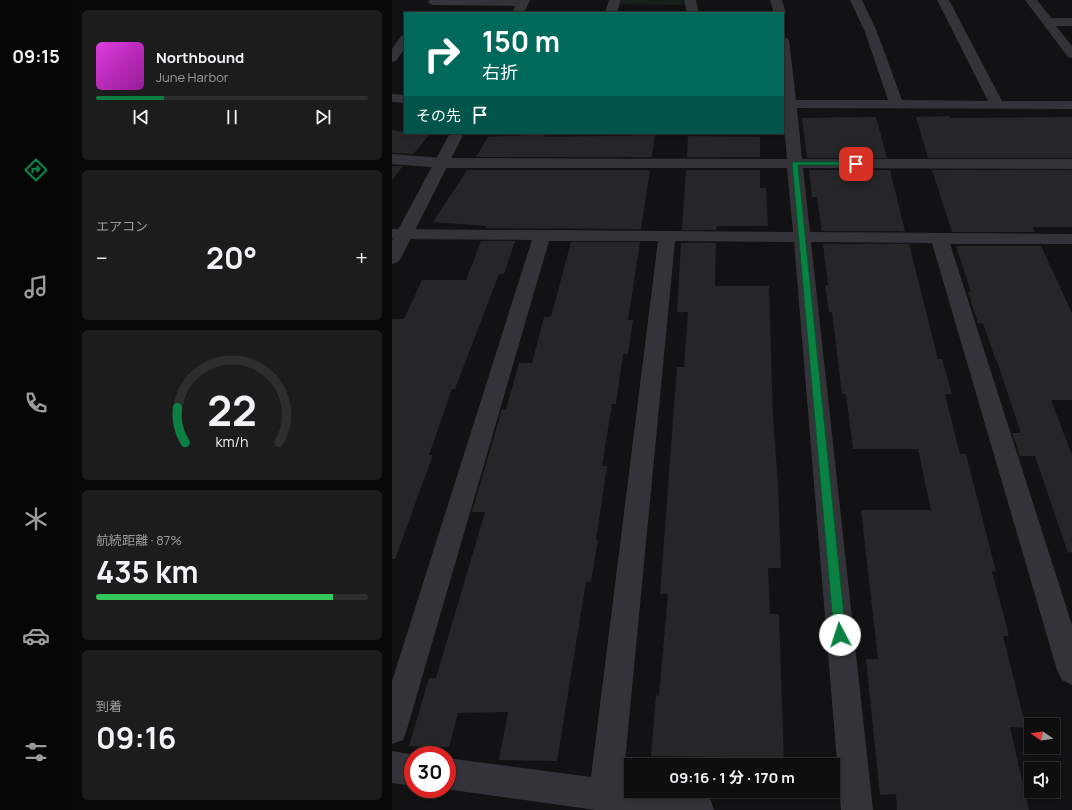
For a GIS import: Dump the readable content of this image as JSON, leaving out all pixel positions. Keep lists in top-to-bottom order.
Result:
{
  "north": "left",
  "page": {
    "tabs": "09:15",
    "turn": ["150 m", "右折"],
    "song": ["Northbound", "June Harbor"],
    "then": "その先",
    "tile": [
      "エアコン",
      ["航続距離 · 87%", "435 km"],
      ["到着", "09:16"]
    ],
    "heat": ["−", "20°", "+"],
    "limit": "30",
    "trip": "09:16 · 1 分 · 170 m",
    "gauge": ["22", "km/h"]
  }
}
